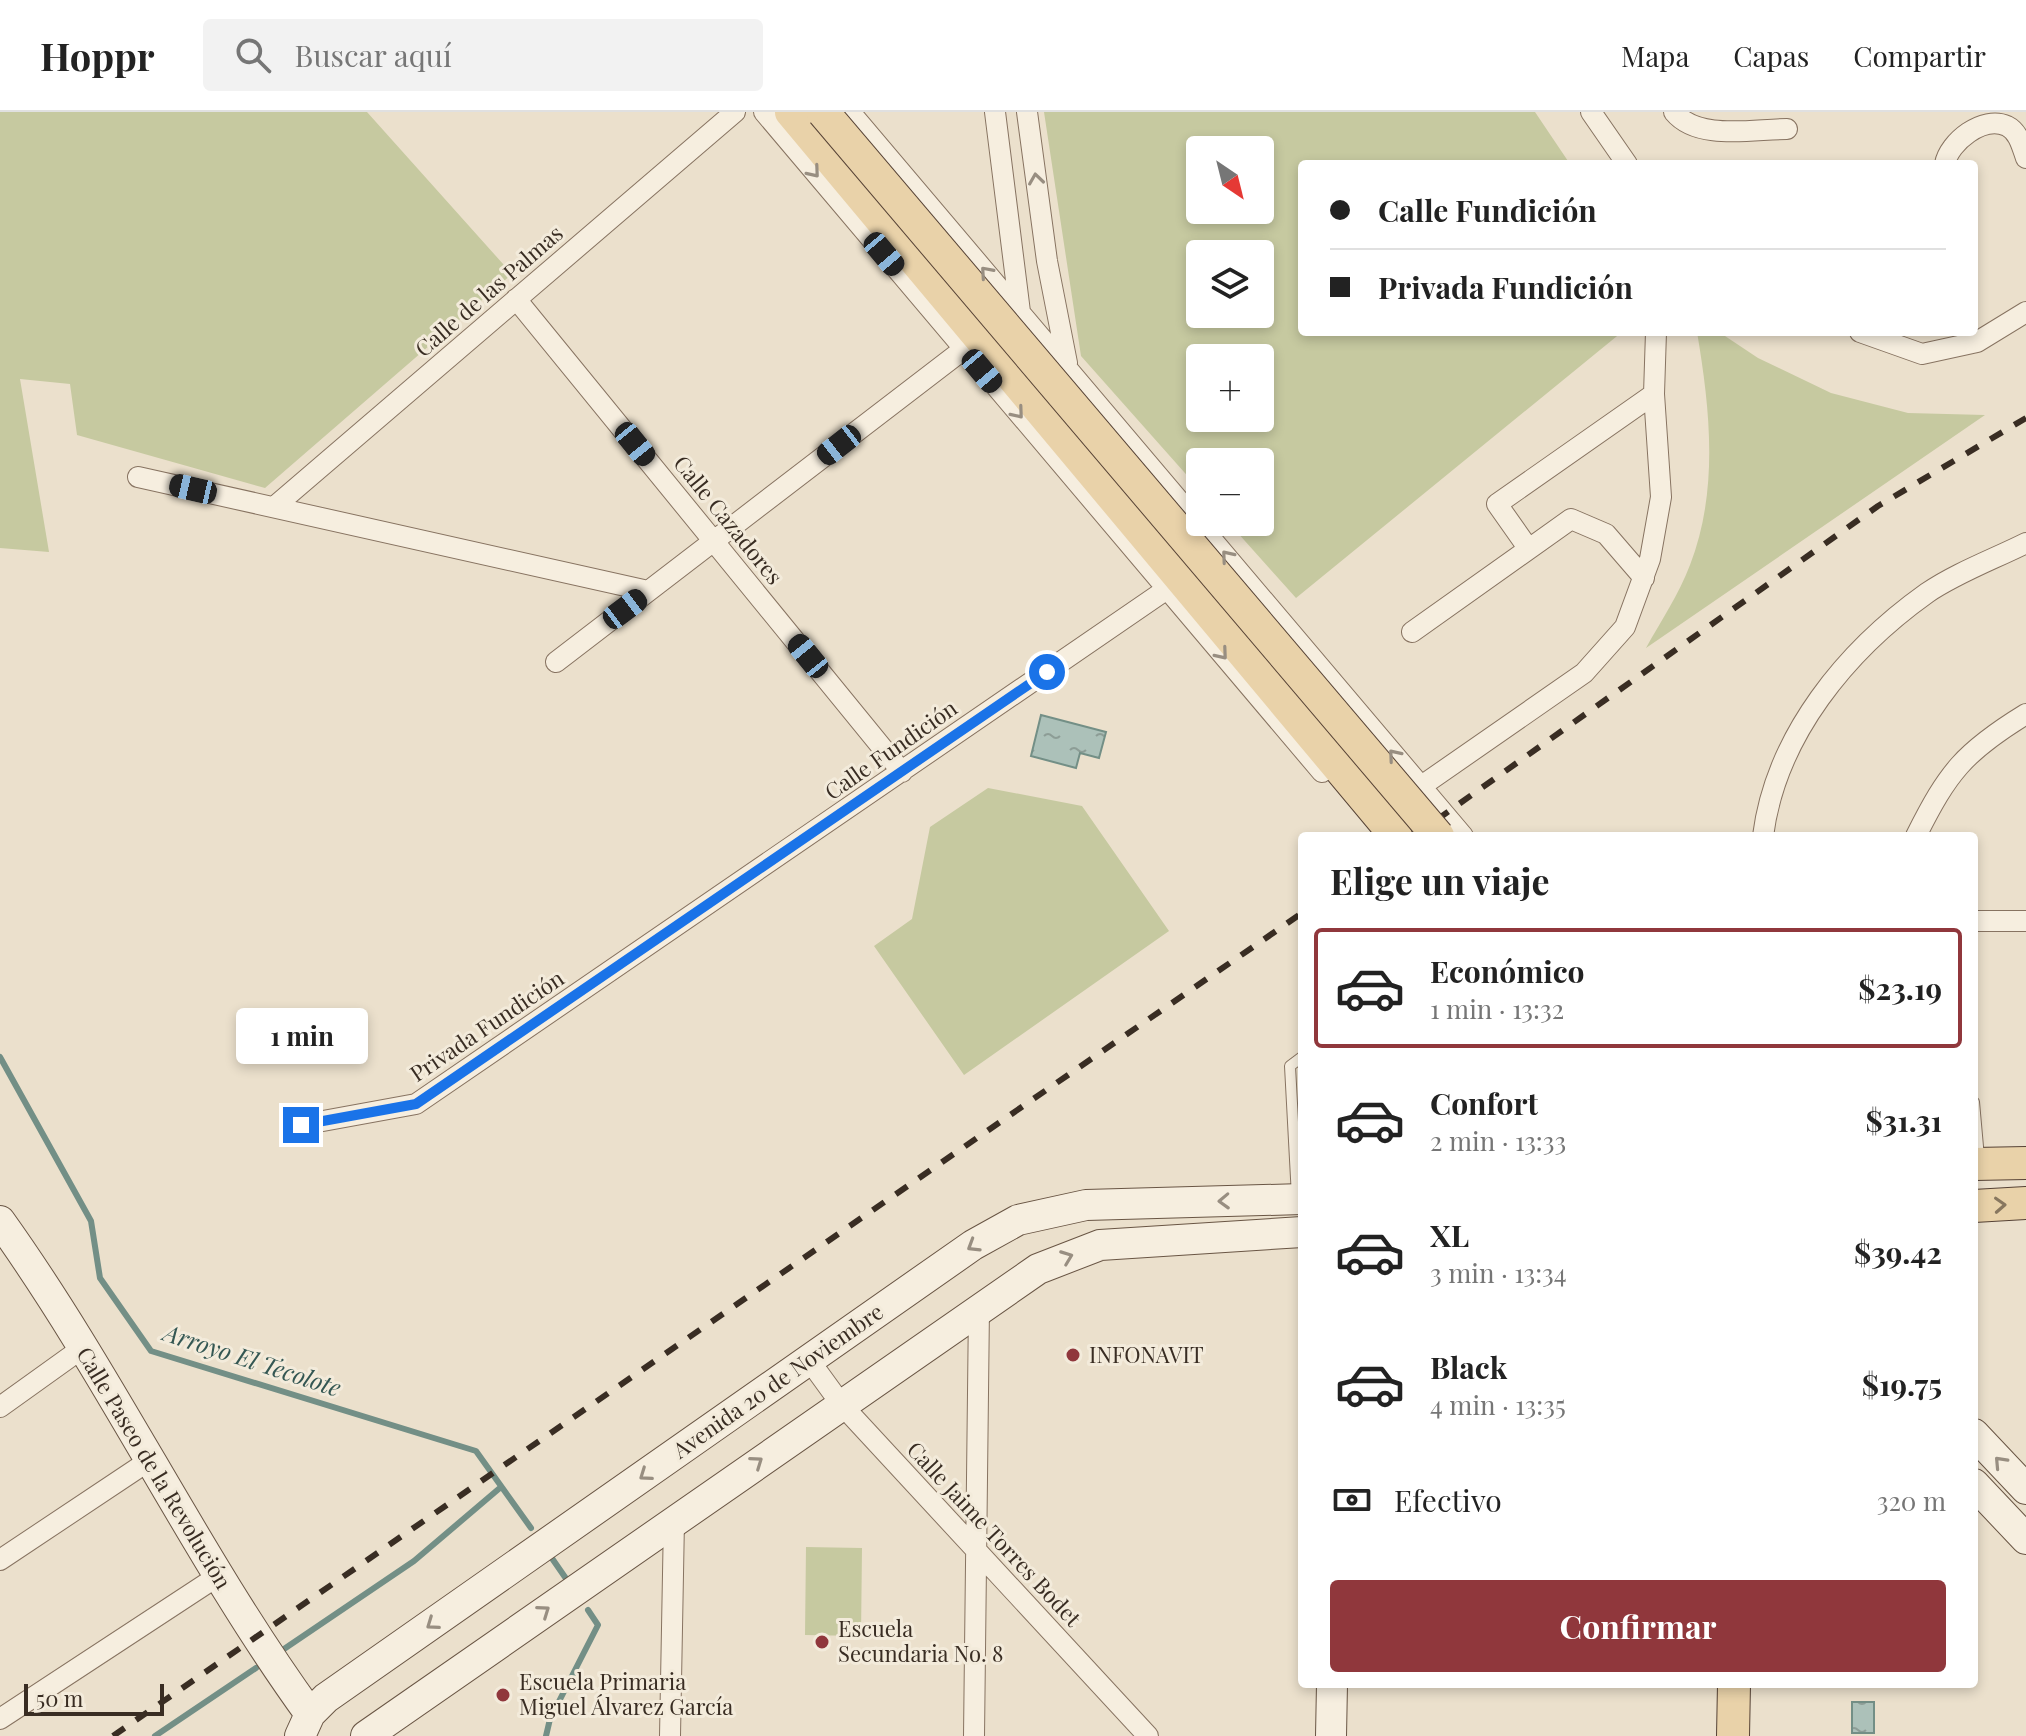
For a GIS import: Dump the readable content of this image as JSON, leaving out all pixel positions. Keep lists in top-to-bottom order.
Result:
{
  "streets": {
    "main road": ["Avenida 20 de Noviembre", "Calle Paseo de la Revolución"],
    "street": [
      "Calle de las Palmas",
      "Calle Cazadores",
      "Calle Fundición",
      "Privada Fundición",
      "Calle Jaime Torres Bodet"
    ]
  },
  "crossings": [
    ["Calle de las Palmas", "Calle Cazadores"],
    ["Calle Cazadores", "Calle Fundición"],
    ["Calle Fundición", "Privada Fundición"],
    ["Avenida 20 de Noviembre", "Calle Paseo de la Revolución"],
    ["Avenida 20 de Noviembre", "Calle Jaime Torres Bodet"]
  ],
  "water": ["Arroyo El Tecolote"],
  "places": ["INFONAVIT", "Escuela Secundaria No. 8", "Escuela Primaria Miguel Álvarez García"],
  "scale_bar": "50 m",
  "north": "bottom right",
  "page": {
    "header": "Hoppr",
    "search": "Buscar aquí",
    "nav": ["Mapa", "Capas", "Compartir"],
    "map_buttons": ["+", "−"],
    "banner": ["Calle Fundición", "Privada Fundición"],
    "heading": "Elige un viaje",
    "list": [
      {
        "name": "Económico",
        "note": "1 min · 13:32",
        "value": "$23.19"
      },
      {
        "name": "Confort",
        "note": "2 min · 13:33",
        "value": "$31.31"
      },
      {
        "name": "XL",
        "note": "3 min · 13:34",
        "value": "$39.42"
      },
      {
        "name": "Black",
        "note": "4 min · 13:35",
        "value": "$19.75"
      }
    ],
    "bubble": "1 min",
    "pay": ["Efectivo", "320 m"],
    "buttons": "Confirmar",
    "scale": "50 m"
  }
}
